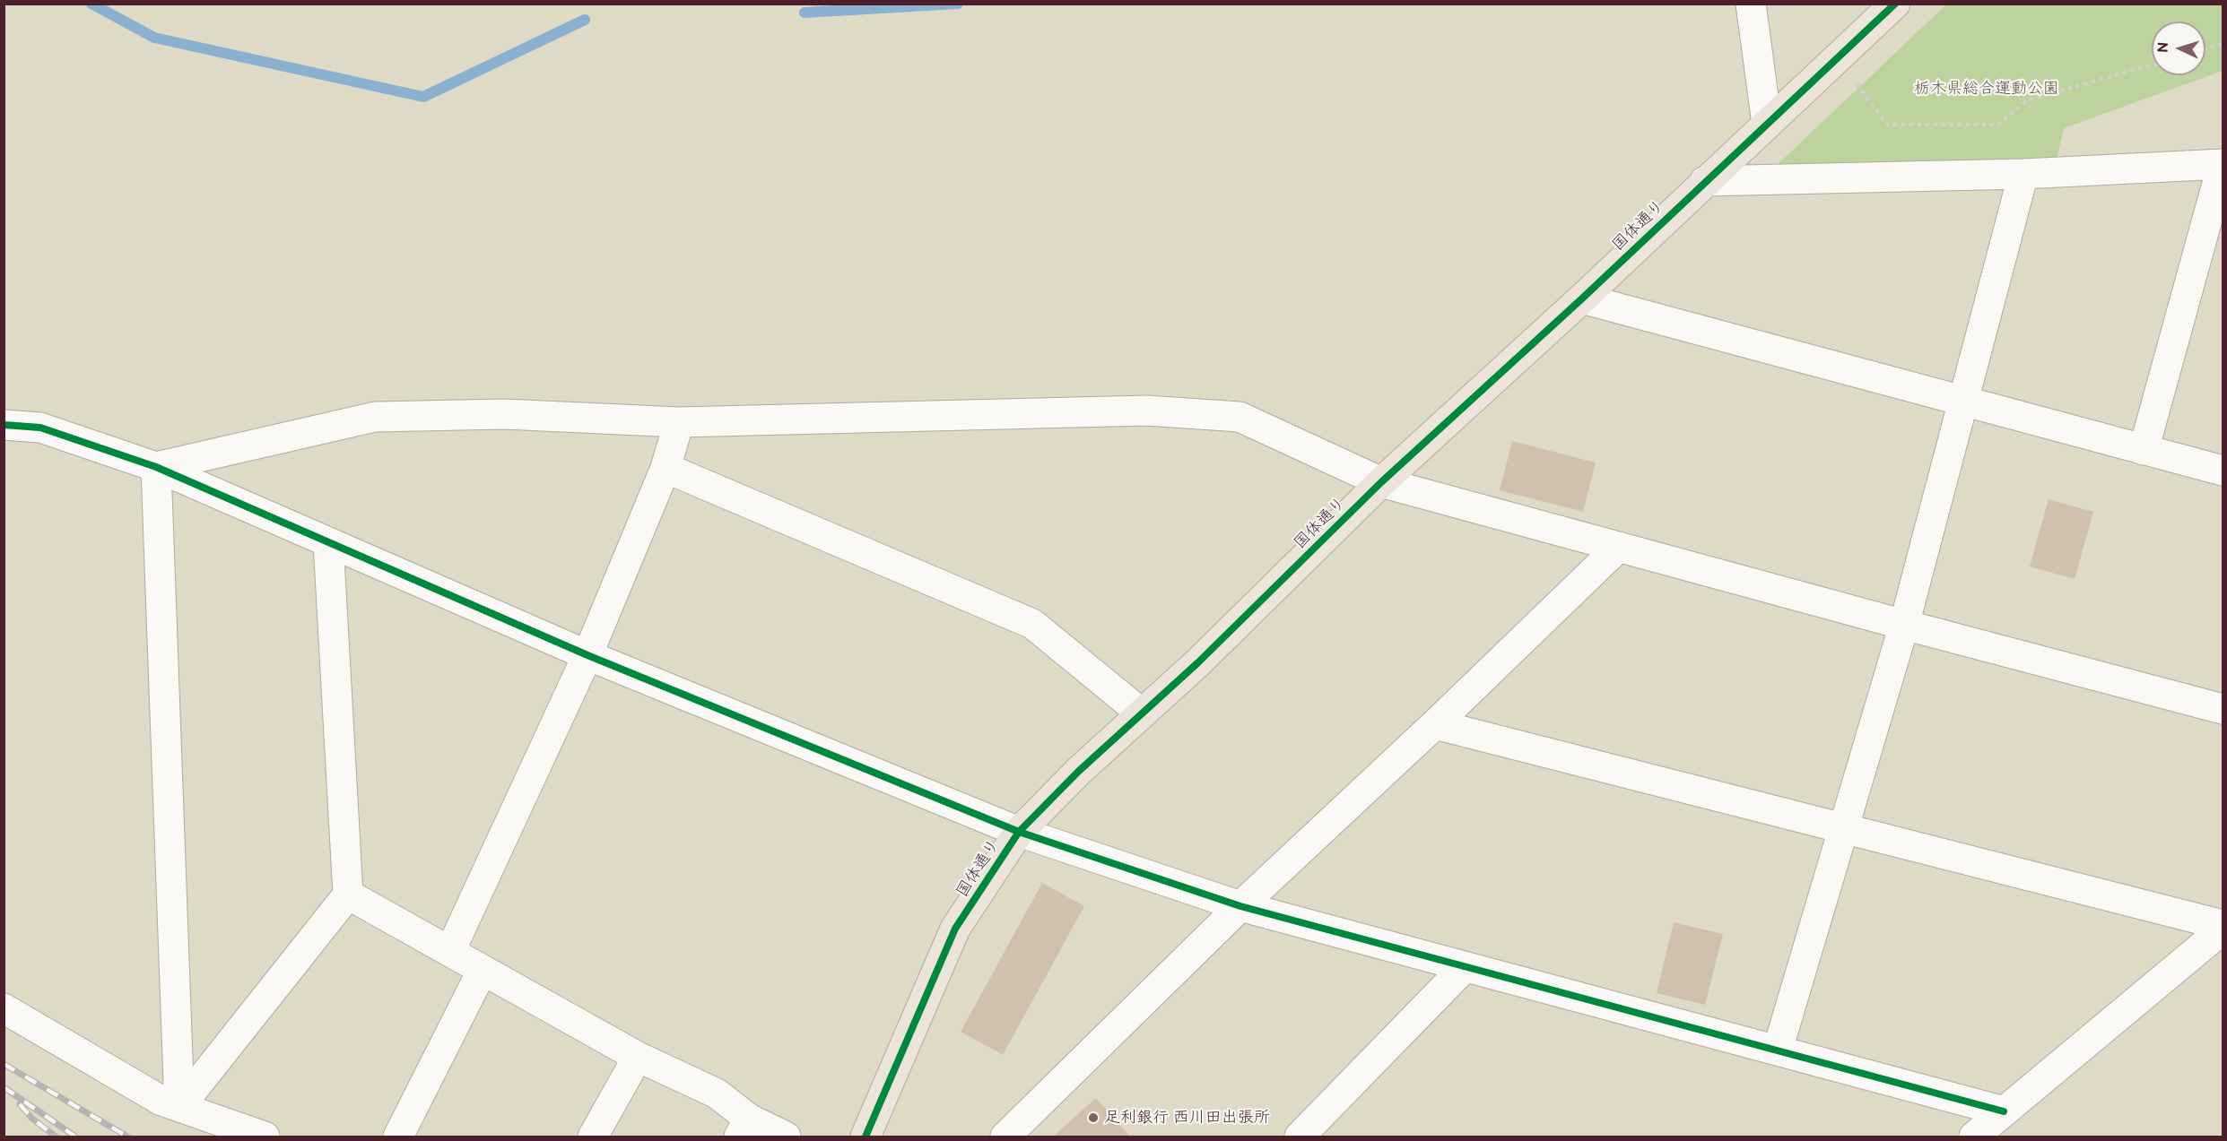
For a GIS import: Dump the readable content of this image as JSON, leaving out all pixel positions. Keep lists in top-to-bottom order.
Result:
{
  "streets": {
    "main road": ["国体通り"]
  },
  "parks": ["栃木県総合運動公園"],
  "places": ["足利銀行 西川田出張所"],
  "north": "left"
}
